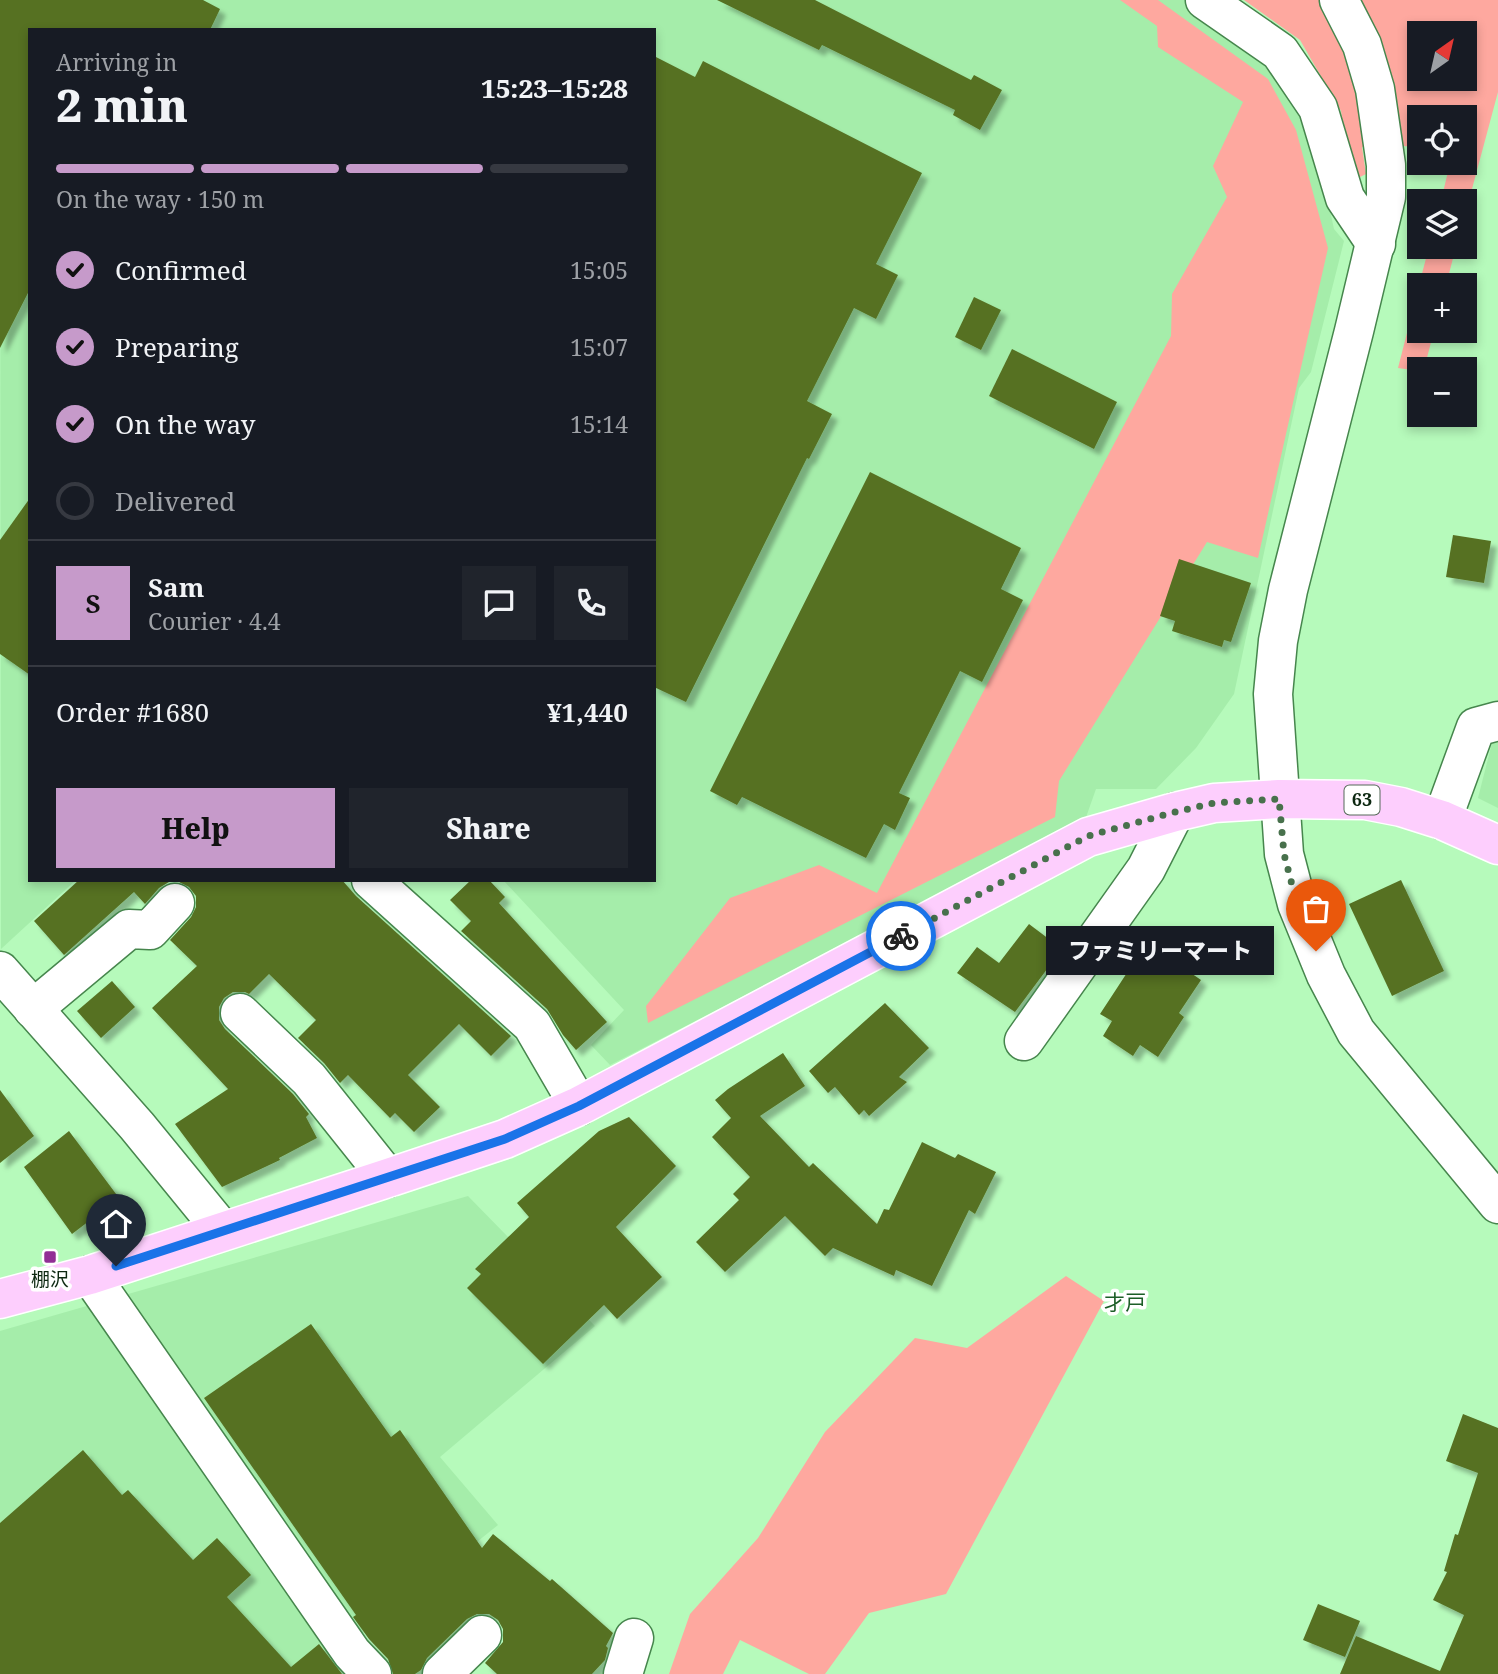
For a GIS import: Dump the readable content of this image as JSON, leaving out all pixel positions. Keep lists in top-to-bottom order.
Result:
{
  "streets": {
    "main road": ["63"]
  },
  "districts": ["才戸"],
  "places": {
    "other": ["ファミリーマート"],
    "transit": ["棚沢"]
  },
  "north": "top right",
  "page": {
    "map_buttons": ["+", "−"],
    "heading": ["2 min", "Arriving in", "15:23–15:28"],
    "panel": [
      "Sam",
      "Courier · 4.4",
      "Order #1680",
      "¥1,440"
    ],
    "bar": "On the way · 150 m",
    "list": [
      ["Confirmed", "15:05"],
      ["Preparing", "15:07"],
      ["On the way", "15:14"],
      "Delivered"
    ],
    "round": "S",
    "buttons": ["Help", "Share"],
    "bubble": "ファミリーマート"
  }
}
